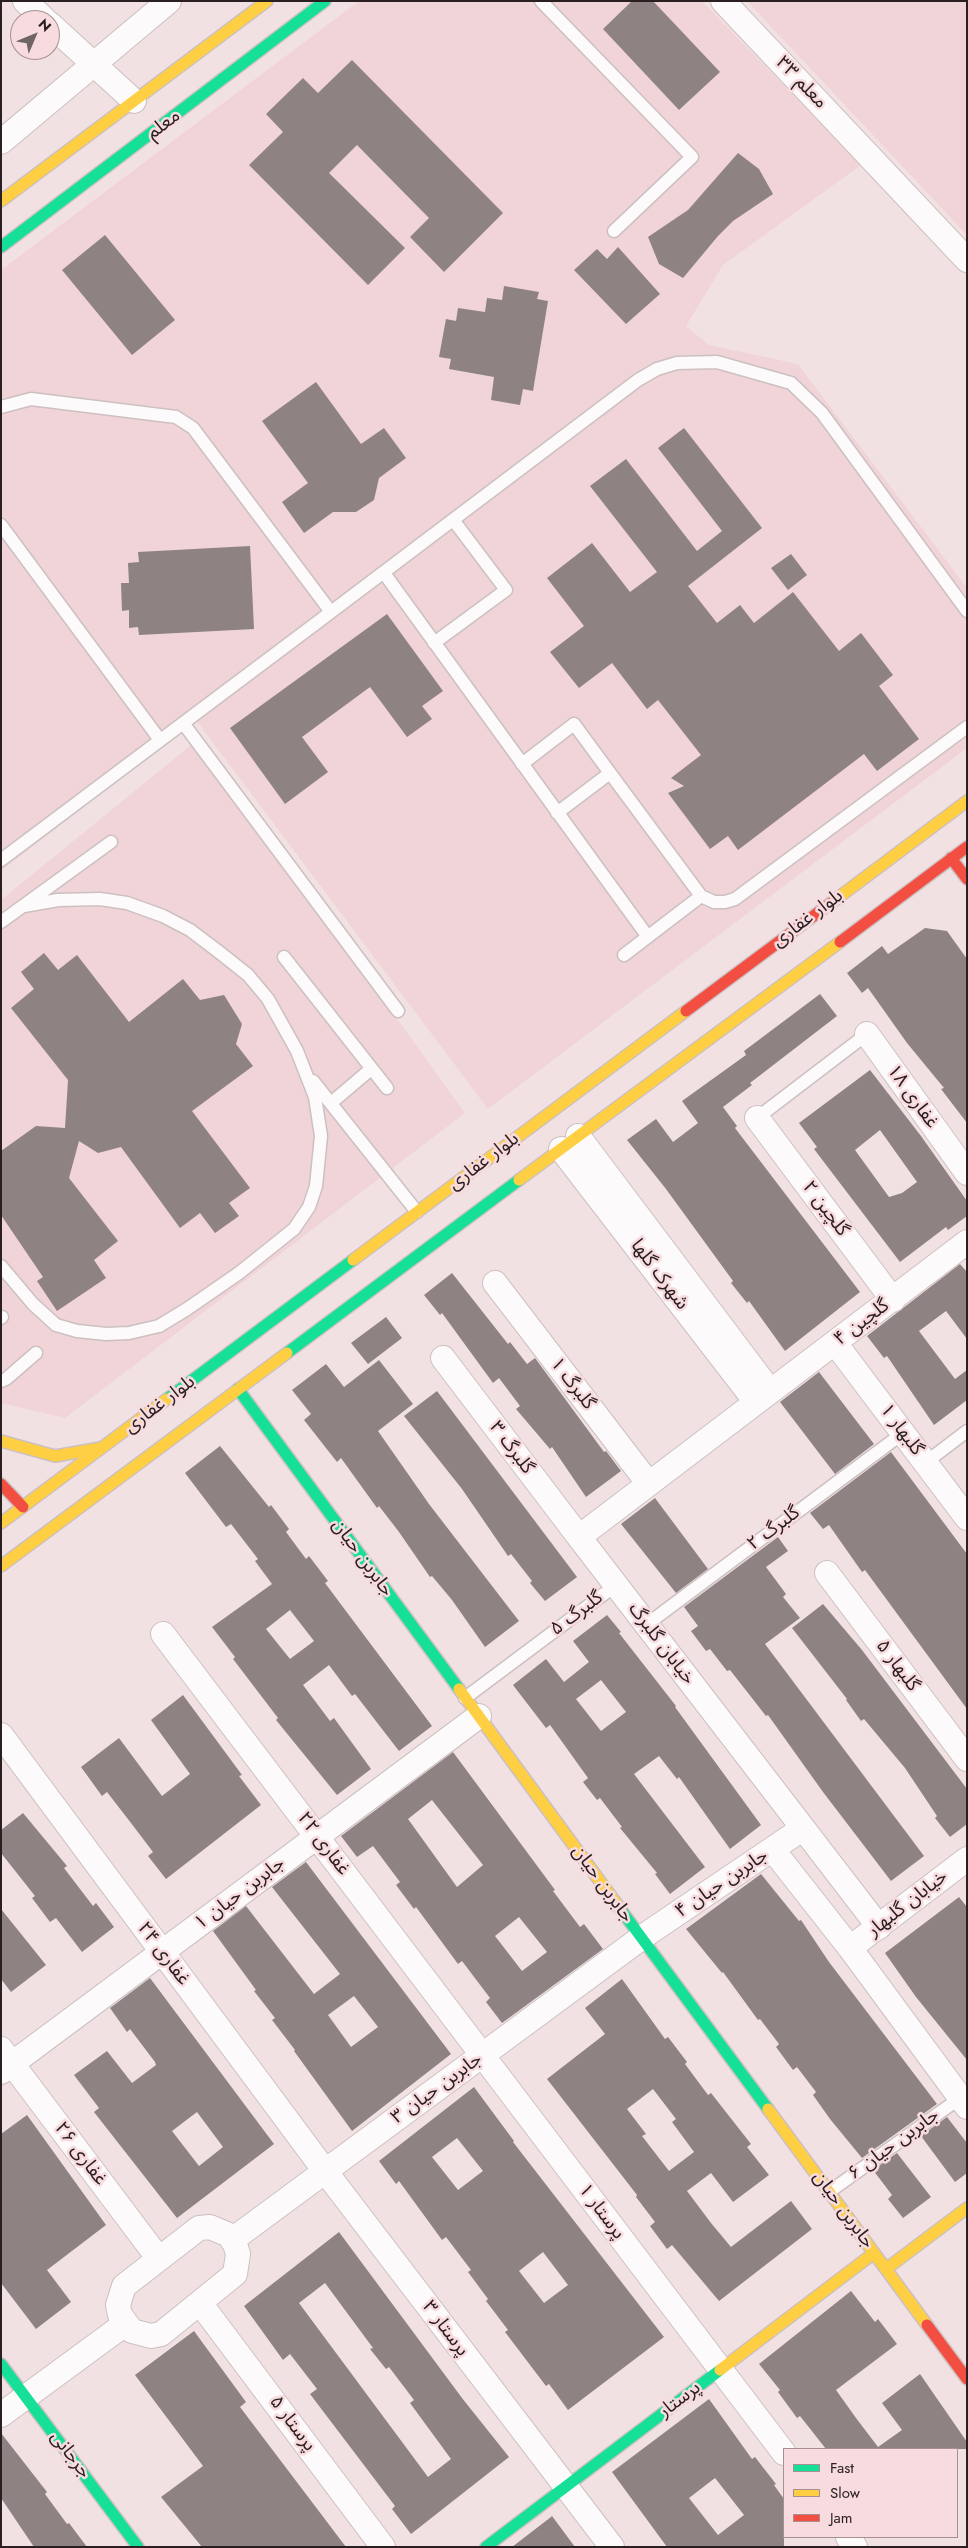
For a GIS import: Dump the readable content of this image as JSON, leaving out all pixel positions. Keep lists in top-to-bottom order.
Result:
{
  "streets": {
    "main road": [
      "معلم",
      "بلوار غفاری",
      "جابربن حیان",
      "پرستار",
      "جرجانی"
    ],
    "street": [
      "معلم ۳۳",
      "غفاری ۱۸",
      "گلچین ۲",
      "شهرک گلها",
      "گلچین ۴",
      "گلبرگ ۱",
      "گلبهار ۱",
      "گلبرگ ۳",
      "خیابان گلبرگ",
      "گلبهار ۵",
      "غفاری ۲۲",
      "جابربن حیان ۴",
      "جابربن حیان ۱",
      "خیابان گلبهار",
      "غفاری ۲۴",
      "جابربن حیان ۳",
      "غفاری ۲۶",
      "پرستار ۱",
      "پرستار ۳",
      "پرستار ۵"
    ],
    "lane": ["گلبرگ ۲", "گلبرگ ۵", "جابربن حیان ۶"]
  },
  "crossings": [
    ["بلوار غفاری", "شهرک گلها"],
    ["بلوار غفاری", "جابربن حیان"],
    ["گلچین ۲", "گلچین ۴"],
    ["شهرک گلها", "گلچین ۴"],
    ["گلچین ۴", "گلبهار ۱"],
    ["گلبهار ۱", "گلبرگ ۲"],
    ["گلبرگ ۳", "خیابان گلبرگ"],
    ["گلبرگ ۲", "خیابان گلبرگ"],
    ["جابربن حیان", "گلبرگ ۵"],
    ["جابربن حیان", "جابربن حیان ۴"],
    ["جابربن حیان", "جابربن حیان ۱"],
    ["جابربن حیان", "جابربن حیان ۳"],
    ["جابربن حیان", "جابربن حیان ۶"],
    ["جابربن حیان", "پرستار"],
    ["گلبرگ ۵", "خیابان گلبرگ"],
    ["گلبرگ ۵", "جابربن حیان ۱"],
    ["خیابان گلبرگ", "جابربن حیان ۴"],
    ["خیابان گلبرگ", "خیابان گلبهار"],
    ["غفاری ۲۲", "جابربن حیان ۱"],
    ["غفاری ۲۲", "جابربن حیان ۳"],
    ["غفاری ۲۲", "پرستار ۱"],
    ["جابربن حیان ۴", "جابربن حیان ۳"],
    ["جابربن حیان ۱", "غفاری ۲۴"],
    ["جابربن حیان ۱", "غفاری ۲۶"],
    ["غفاری ۲۴", "جابربن حیان ۳"],
    ["غفاری ۲۴", "پرستار ۳"],
    ["جابربن حیان ۳", "پرستار ۱"],
    ["جابربن حیان ۳", "پرستار ۳"],
    ["پرستار ۱", "پرستار"],
    ["پرستار ۳", "پرستار"]
  ],
  "legend": ["Fast", "Slow", "Jam"],
  "north": "top right"
}
